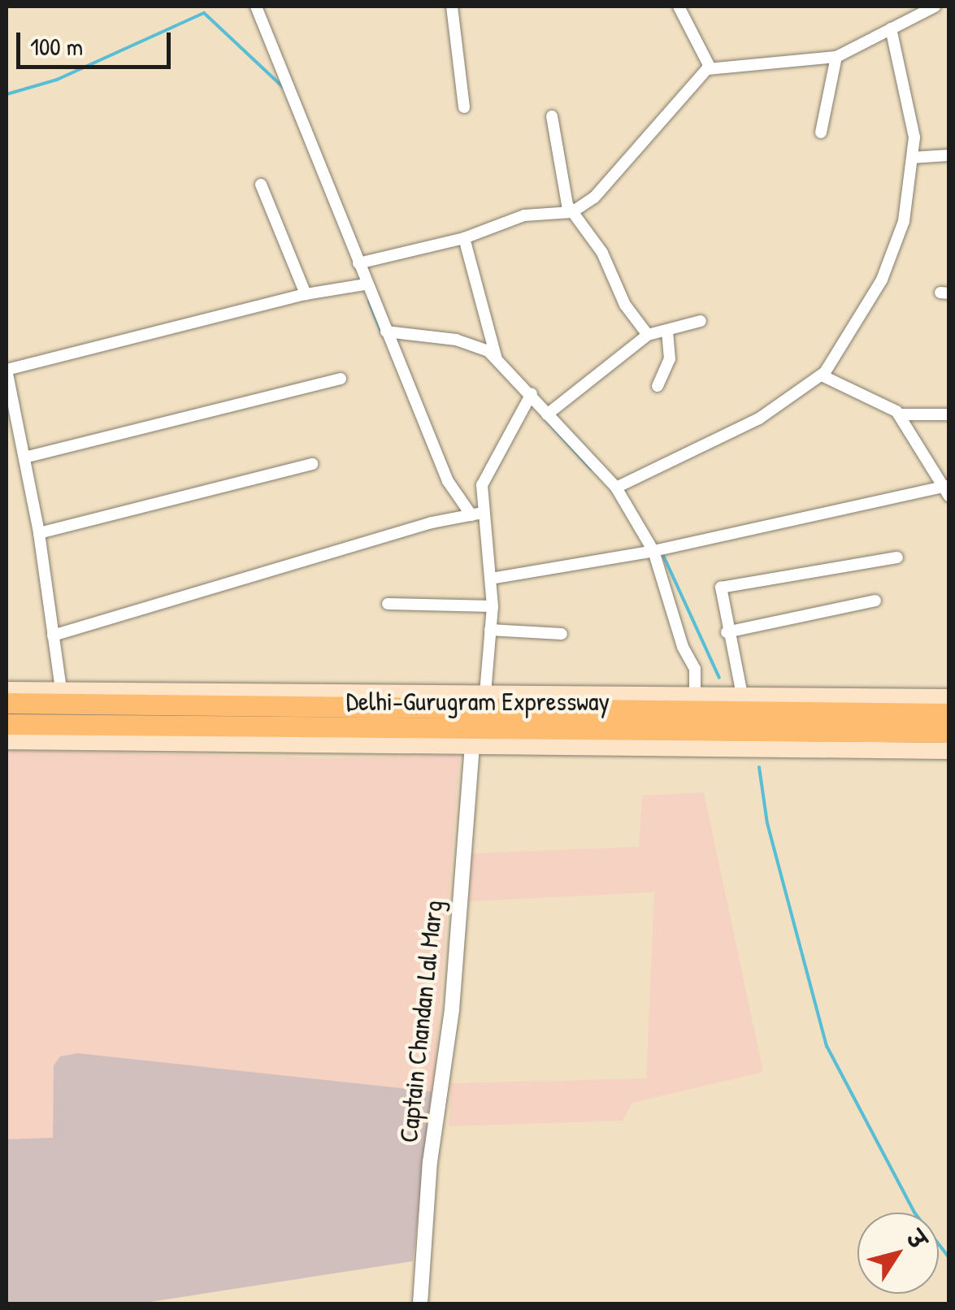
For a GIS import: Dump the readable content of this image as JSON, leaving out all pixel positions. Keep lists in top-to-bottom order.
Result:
{
  "streets": {
    "highway": ["Delhi-Gurugram Expressway"],
    "street": ["Captain Chandan Lal Marg"]
  },
  "scale_bar": "100 m",
  "north": "top right"
}
